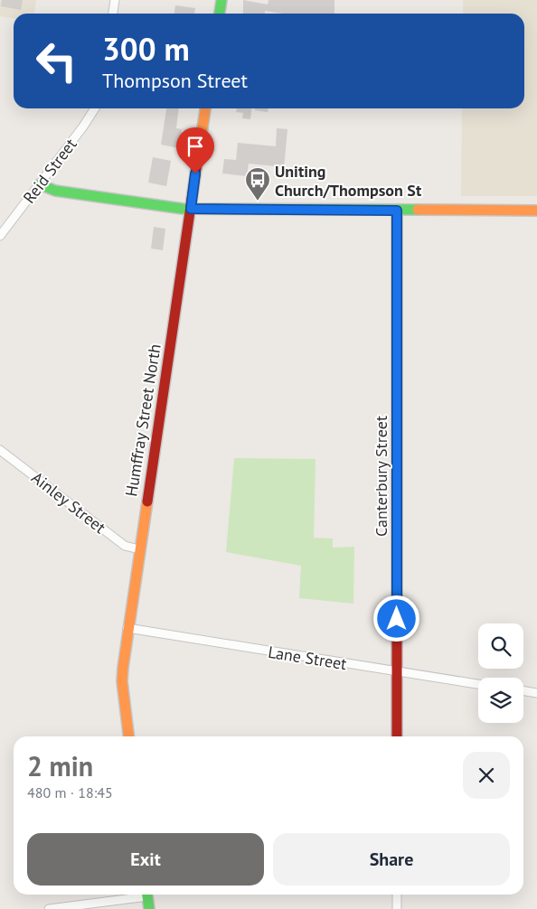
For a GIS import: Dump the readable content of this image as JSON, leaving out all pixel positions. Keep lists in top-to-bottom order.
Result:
{
  "streets": {
    "street": [
      "Reid Street",
      "Humffray Street North",
      "Canterbury Street",
      "Ainley Street",
      "Lane Street"
    ]
  },
  "crossings": [
    ["Humffray Street North", "Ainley Street"],
    ["Humffray Street North", "Lane Street"],
    ["Canterbury Street", "Lane Street"]
  ],
  "places": {
    "bus stop": ["Uniting Church/Thompson St"]
  },
  "page": {
    "turn": ["300 m", "Thompson Street"],
    "heading": ["2 min", "480 m · 18:45"],
    "buttons": ["Exit", "Share"]
  }
}
